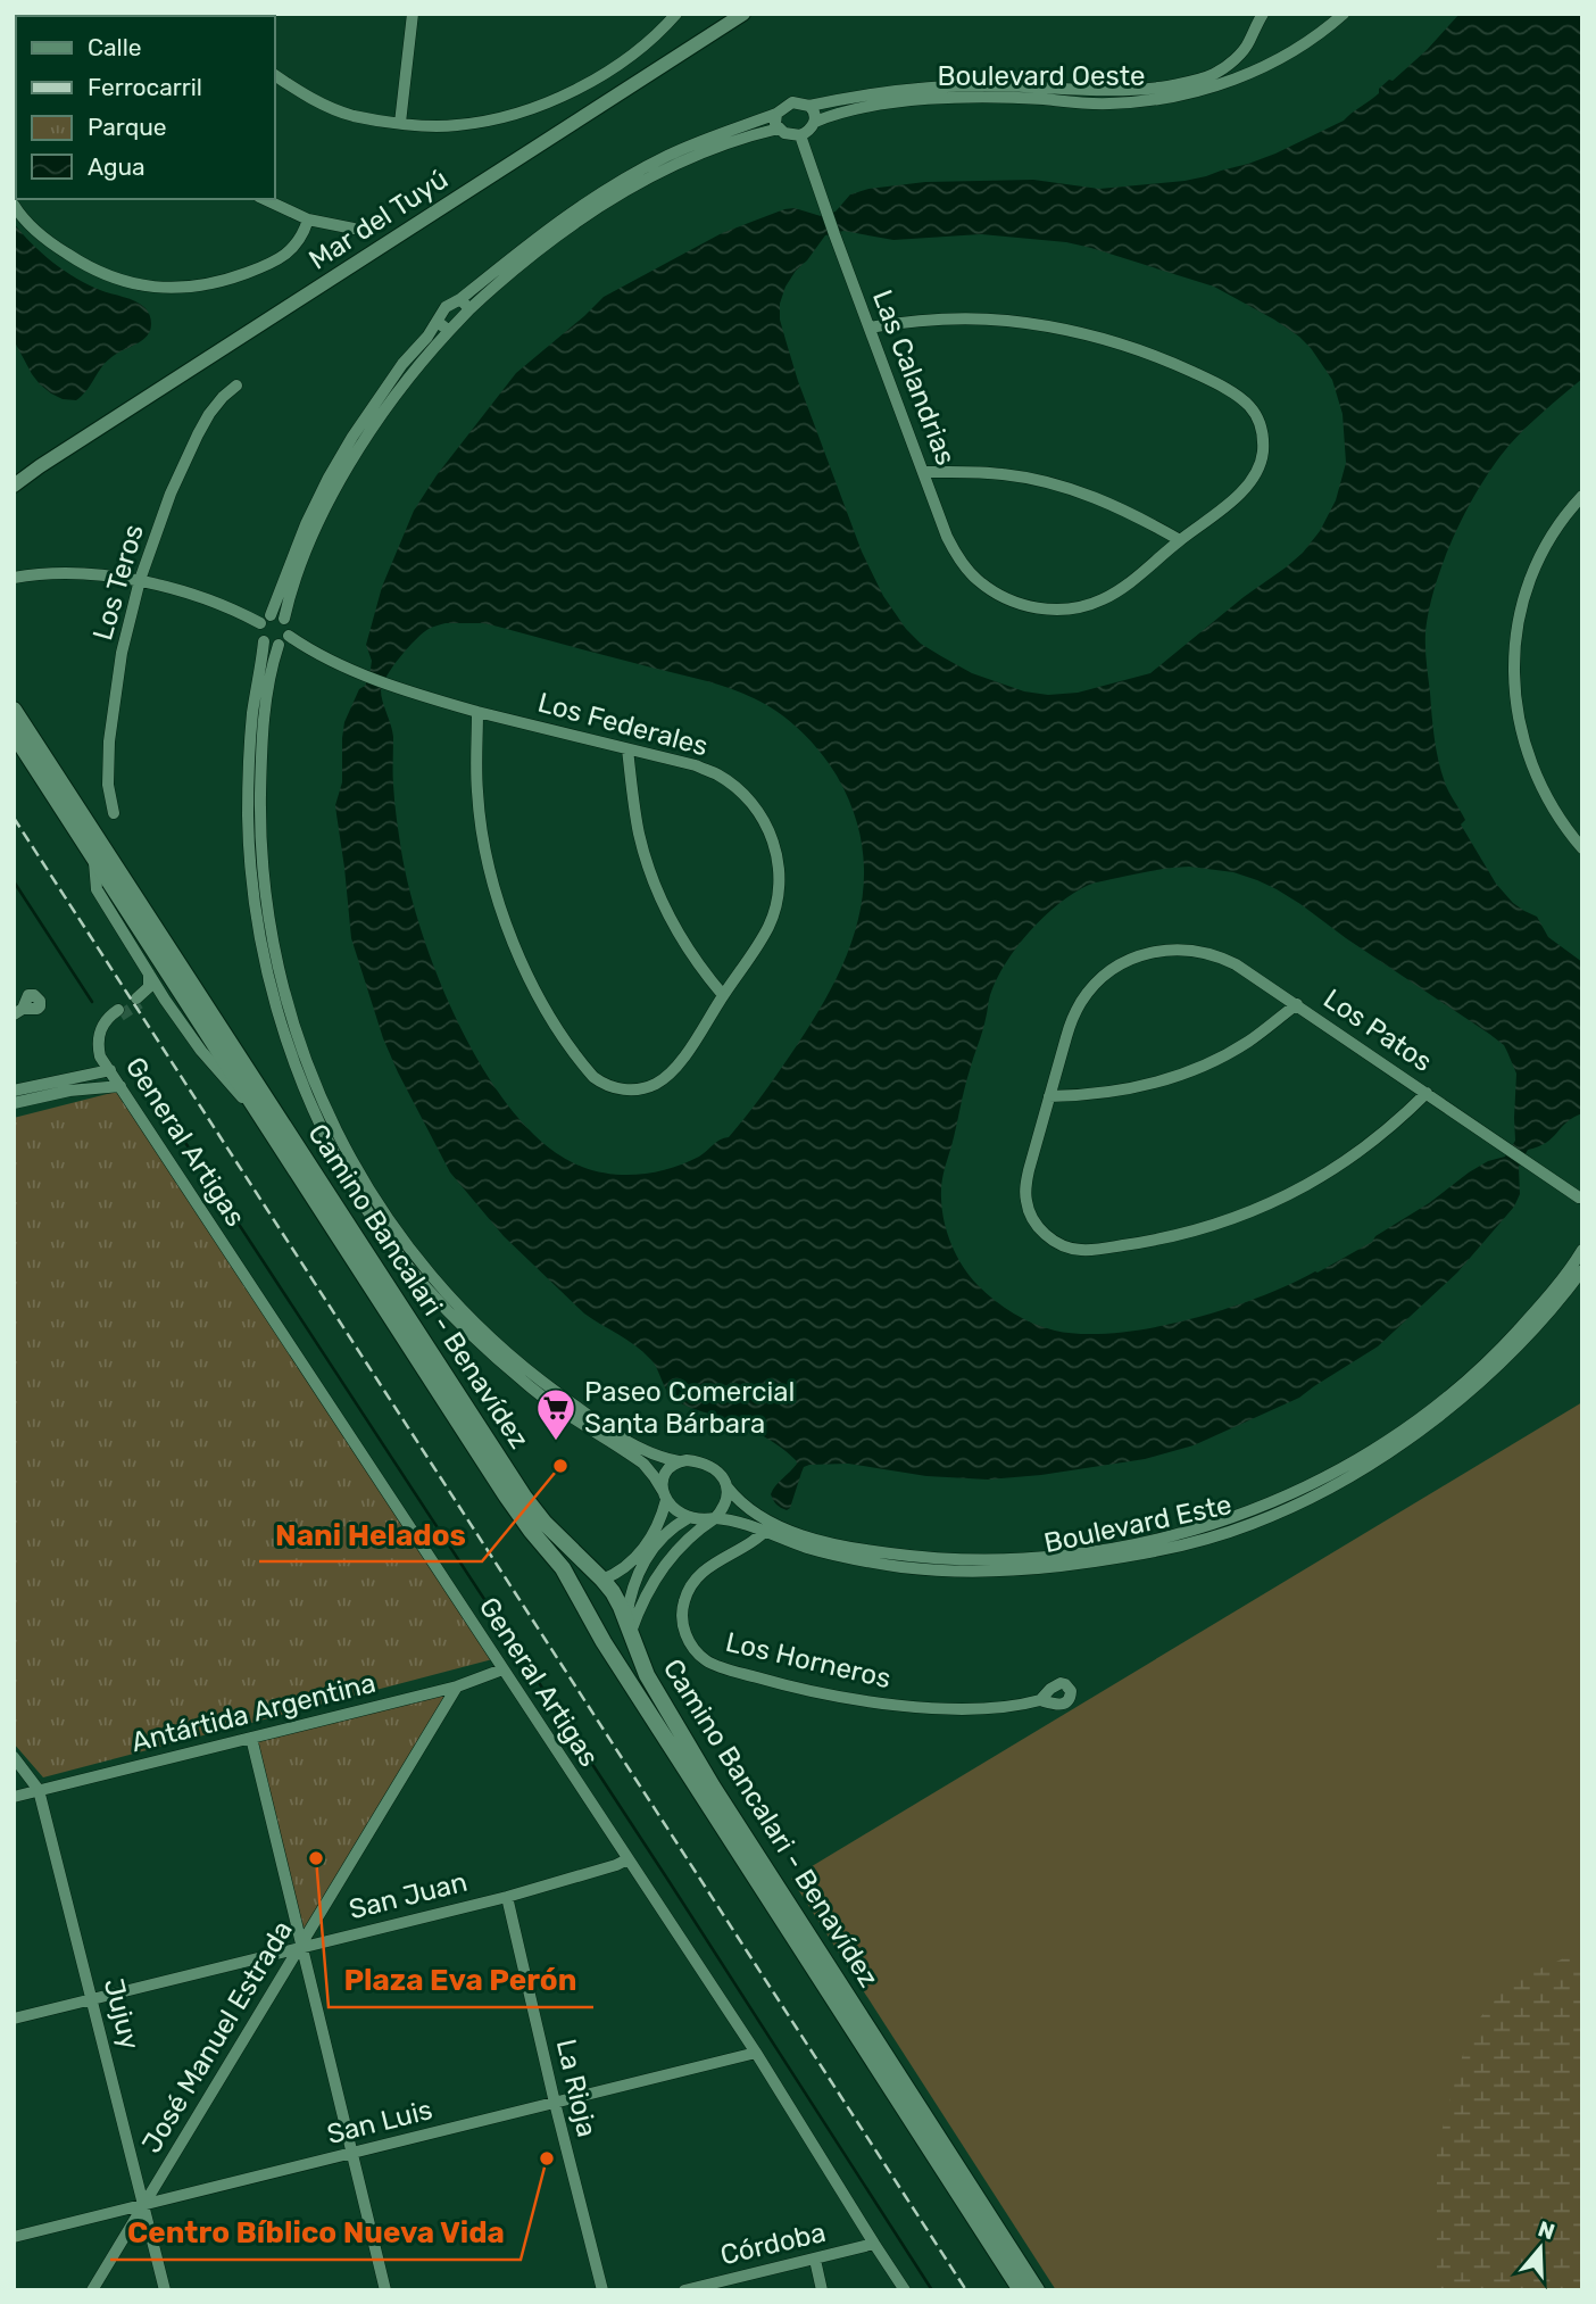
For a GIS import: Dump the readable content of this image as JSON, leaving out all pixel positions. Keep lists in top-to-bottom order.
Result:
{
  "streets": {
    "main road": ["Camino Bancalari - Benavídez"],
    "street": [
      "Boulevard Oeste",
      "Mar del Tuyú",
      "Las Calandrias",
      "Los Teros",
      "Los Federales",
      "Los Patos",
      "General Artigas",
      "Boulevard Este",
      "Los Horneros",
      "Antártida Argentina",
      "San Juan",
      "Jujuy",
      "José Manuel Estrada",
      "La Rioja",
      "San Luis",
      "Córdoba"
    ]
  },
  "crossings": [
    ["Boulevard Oeste", "Las Calandrias"],
    ["General Artigas", "Antártida Argentina"],
    ["General Artigas", "San Juan"],
    ["General Artigas", "San Luis"],
    ["General Artigas", "Córdoba"],
    ["Boulevard Este", "Los Horneros"],
    ["Antártida Argentina", "Jujuy"],
    ["Antártida Argentina", "José Manuel Estrada"],
    ["San Juan", "Jujuy"],
    ["San Juan", "José Manuel Estrada"],
    ["San Juan", "La Rioja"],
    ["Jujuy", "José Manuel Estrada"],
    ["Jujuy", "San Luis"],
    ["José Manuel Estrada", "San Luis"],
    ["La Rioja", "San Luis"]
  ],
  "places": {
    "supermarket": ["Paseo Comercial Santa Bárbara"],
    "other": ["Nani Helados", "Plaza Eva Perón", "Centro Bíblico Nueva Vida"]
  },
  "legend": [
    "Calle",
    "Ferrocarril",
    "Parque",
    "Agua"
  ],
  "north": "top"
}
